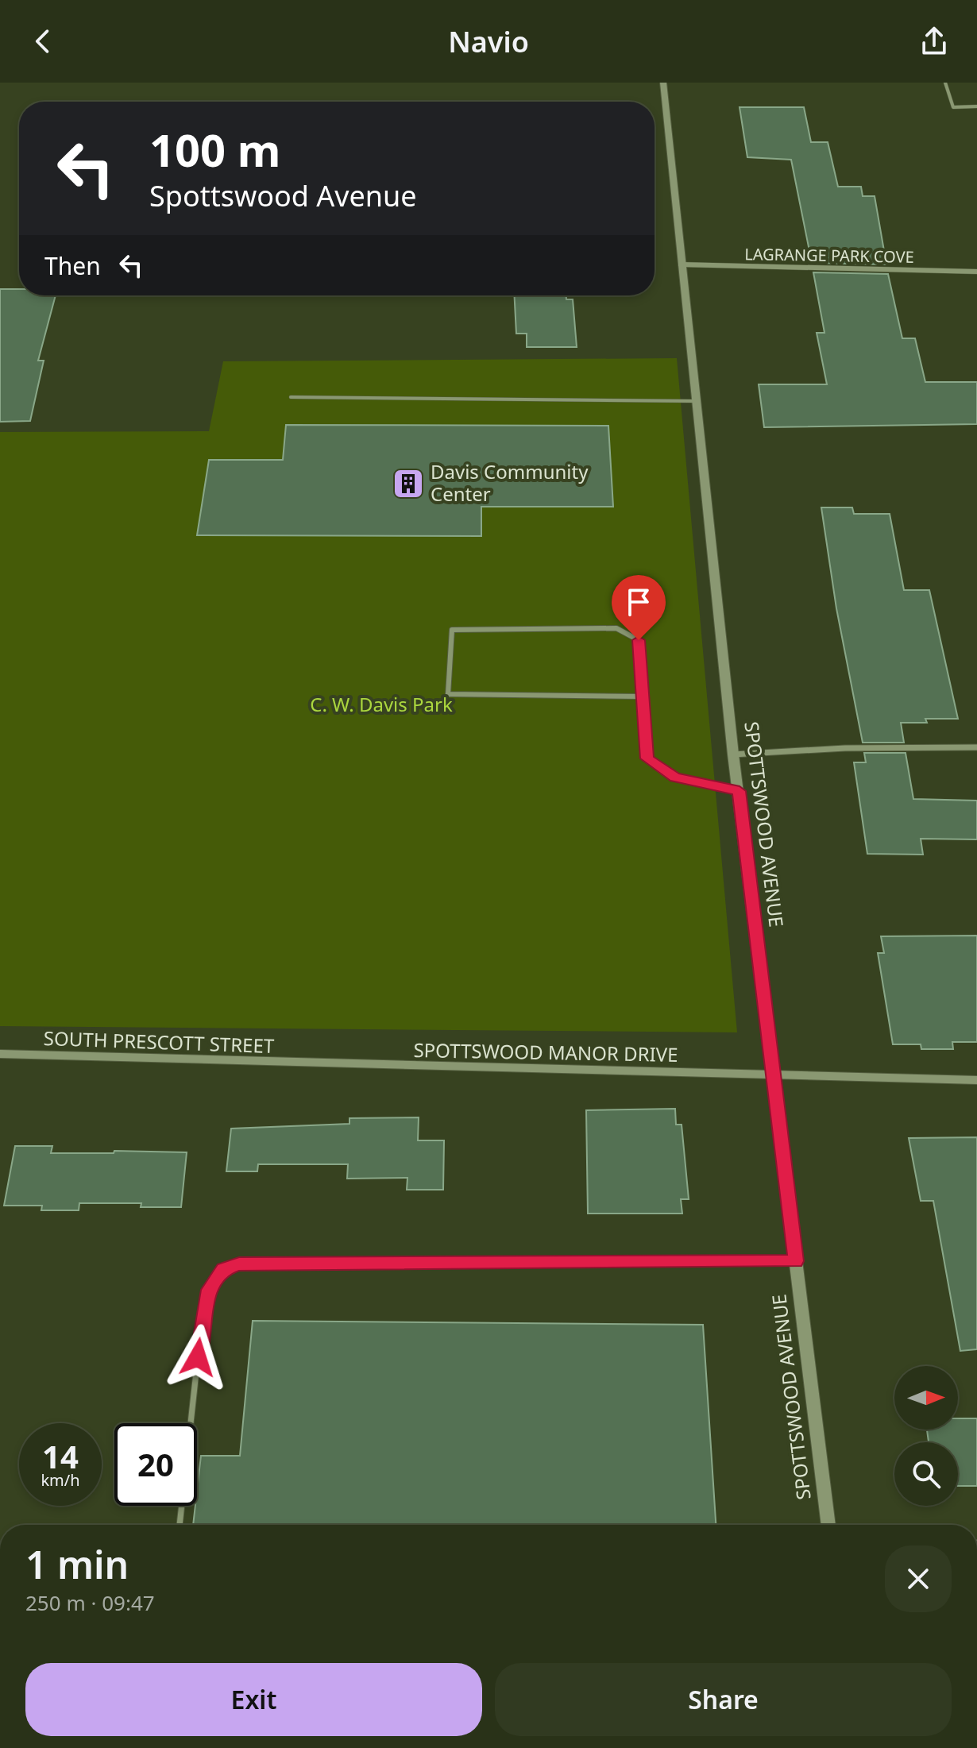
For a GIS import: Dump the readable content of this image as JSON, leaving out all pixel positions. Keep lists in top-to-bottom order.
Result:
{
  "streets": {
    "street": [
      "LAGRANGE PARK COVE",
      "SPOTTSWOOD AVENUE",
      "SOUTH PRESCOTT STREET",
      "SPOTTSWOOD MANOR DRIVE"
    ]
  },
  "crossings": [
    ["LAGRANGE PARK COVE", "SPOTTSWOOD AVENUE"],
    ["SPOTTSWOOD AVENUE", "SPOTTSWOOD MANOR DRIVE"],
    ["SOUTH PRESCOTT STREET", "SPOTTSWOOD MANOR DRIVE"]
  ],
  "parks": ["C. W. Davis Park"],
  "places": {
    "building": ["Davis Community Center"]
  },
  "north": "right",
  "page": {
    "header": "Navio",
    "turn": ["100 m", "Spottswood Avenue"],
    "then": "Then",
    "speed": "14 km/h",
    "limit": "20",
    "heading": ["1 min", "250 m · 09:47"],
    "buttons": ["Exit", "Share"]
  }
}
